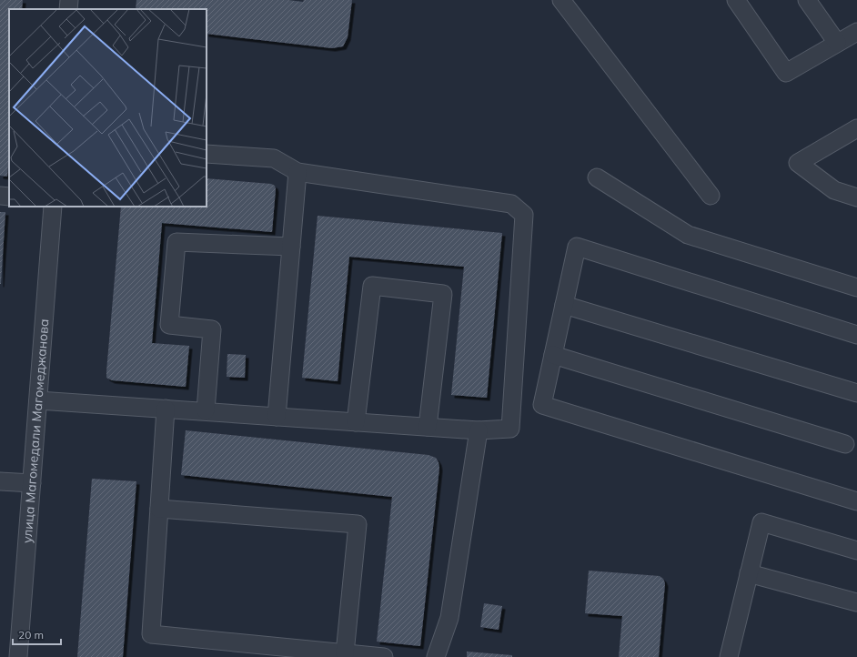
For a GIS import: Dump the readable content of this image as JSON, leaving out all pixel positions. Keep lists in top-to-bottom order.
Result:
{
  "streets": {
    "street": ["улица Магомедали Магомеджановa"]
  },
  "scale_bar": "20 m"
}
